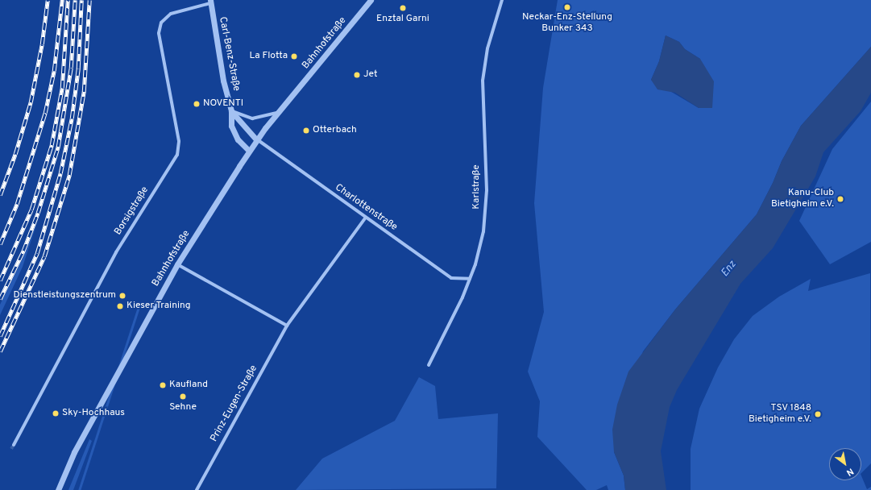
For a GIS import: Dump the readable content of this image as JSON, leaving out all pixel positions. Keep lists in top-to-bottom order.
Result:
{
  "streets": {
    "street": [
      "Bahnhofstraße",
      "Carl-Benz-Straße",
      "Karlstraße",
      "Charlottenstraße",
      "Borsigstraße",
      "Prinz-Eugen-Straße"
    ]
  },
  "crossings": [
    ["Bahnhofstraße", "Carl-Benz-Straße"],
    ["Bahnhofstraße", "Charlottenstraße"],
    ["Carl-Benz-Straße", "Charlottenstraße"],
    ["Carl-Benz-Straße", "Borsigstraße"],
    ["Karlstraße", "Charlottenstraße"],
    ["Charlottenstraße", "Prinz-Eugen-Straße"]
  ],
  "water": ["Enz"],
  "places": [
    "Neckar-Enz-Stellung Bunker 343",
    "Enztal Garni",
    "La Flotta",
    "Jet",
    "NOVENTI",
    "Otterbach",
    "Kanu-Club Bietigheim e.V.",
    "Dienstleistungszentrum",
    "Kieser Training",
    "Kaufland",
    "Sehne",
    "Sky-Hochhaus",
    "TSV 1848 Bietigheim e.V."
  ],
  "north": "bottom right"
}
